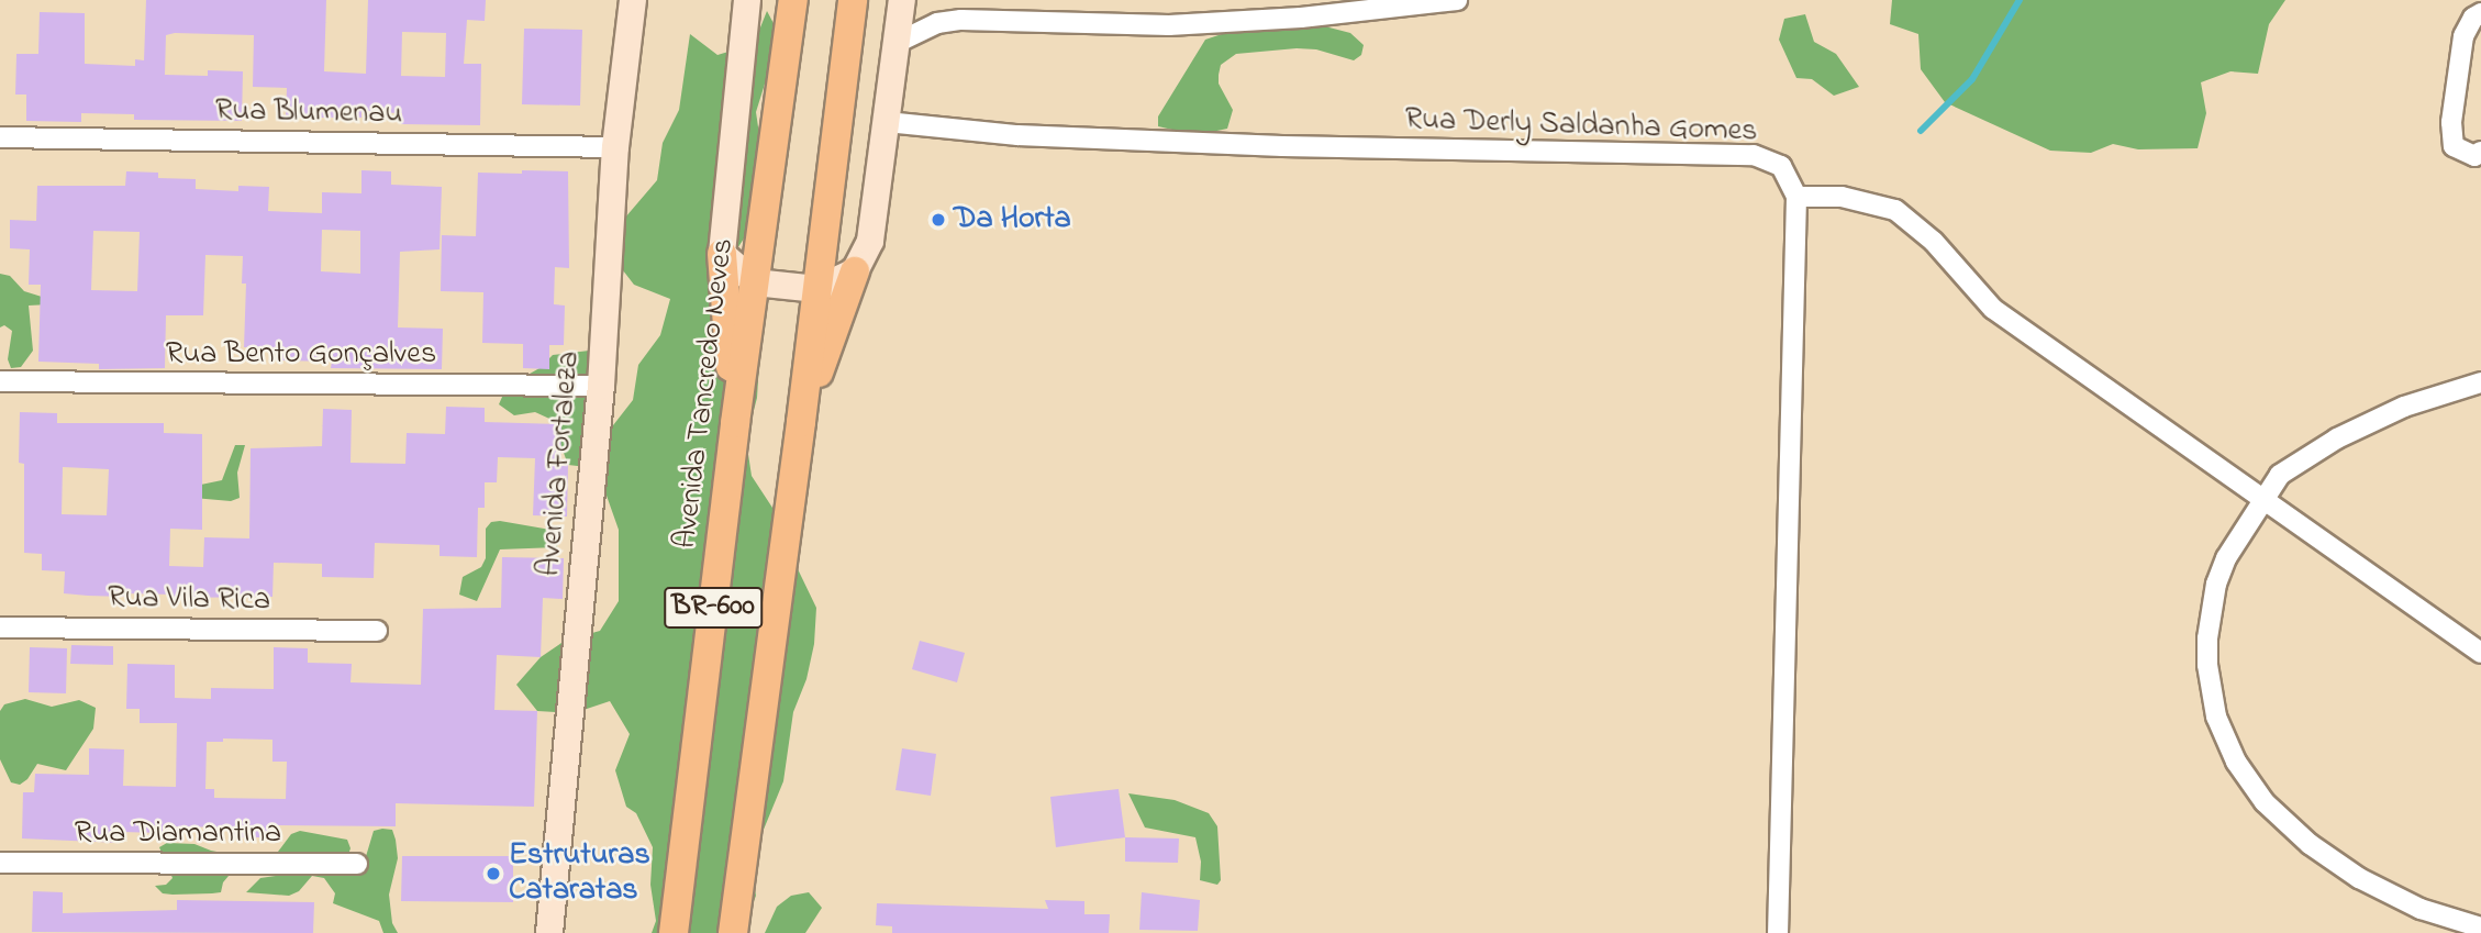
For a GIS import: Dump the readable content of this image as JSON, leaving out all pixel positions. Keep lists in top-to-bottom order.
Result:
{
  "streets": {
    "main road": ["Avenida Tancredo Neves", "BR-600"],
    "street": [
      "Rua Blumenau",
      "Rua Derly Saldanha Gomes",
      "Rua Bento Gonçalves",
      "Avenida Fortaleza",
      "Rua Vila Rica",
      "Rua Diamantina"
    ]
  },
  "crossings": [
    ["Rua Blumenau", "Avenida Fortaleza"],
    ["Rua Bento Gonçalves", "Avenida Fortaleza"]
  ],
  "places": ["Da Horta", "Estruturas Cataratas"]
}
